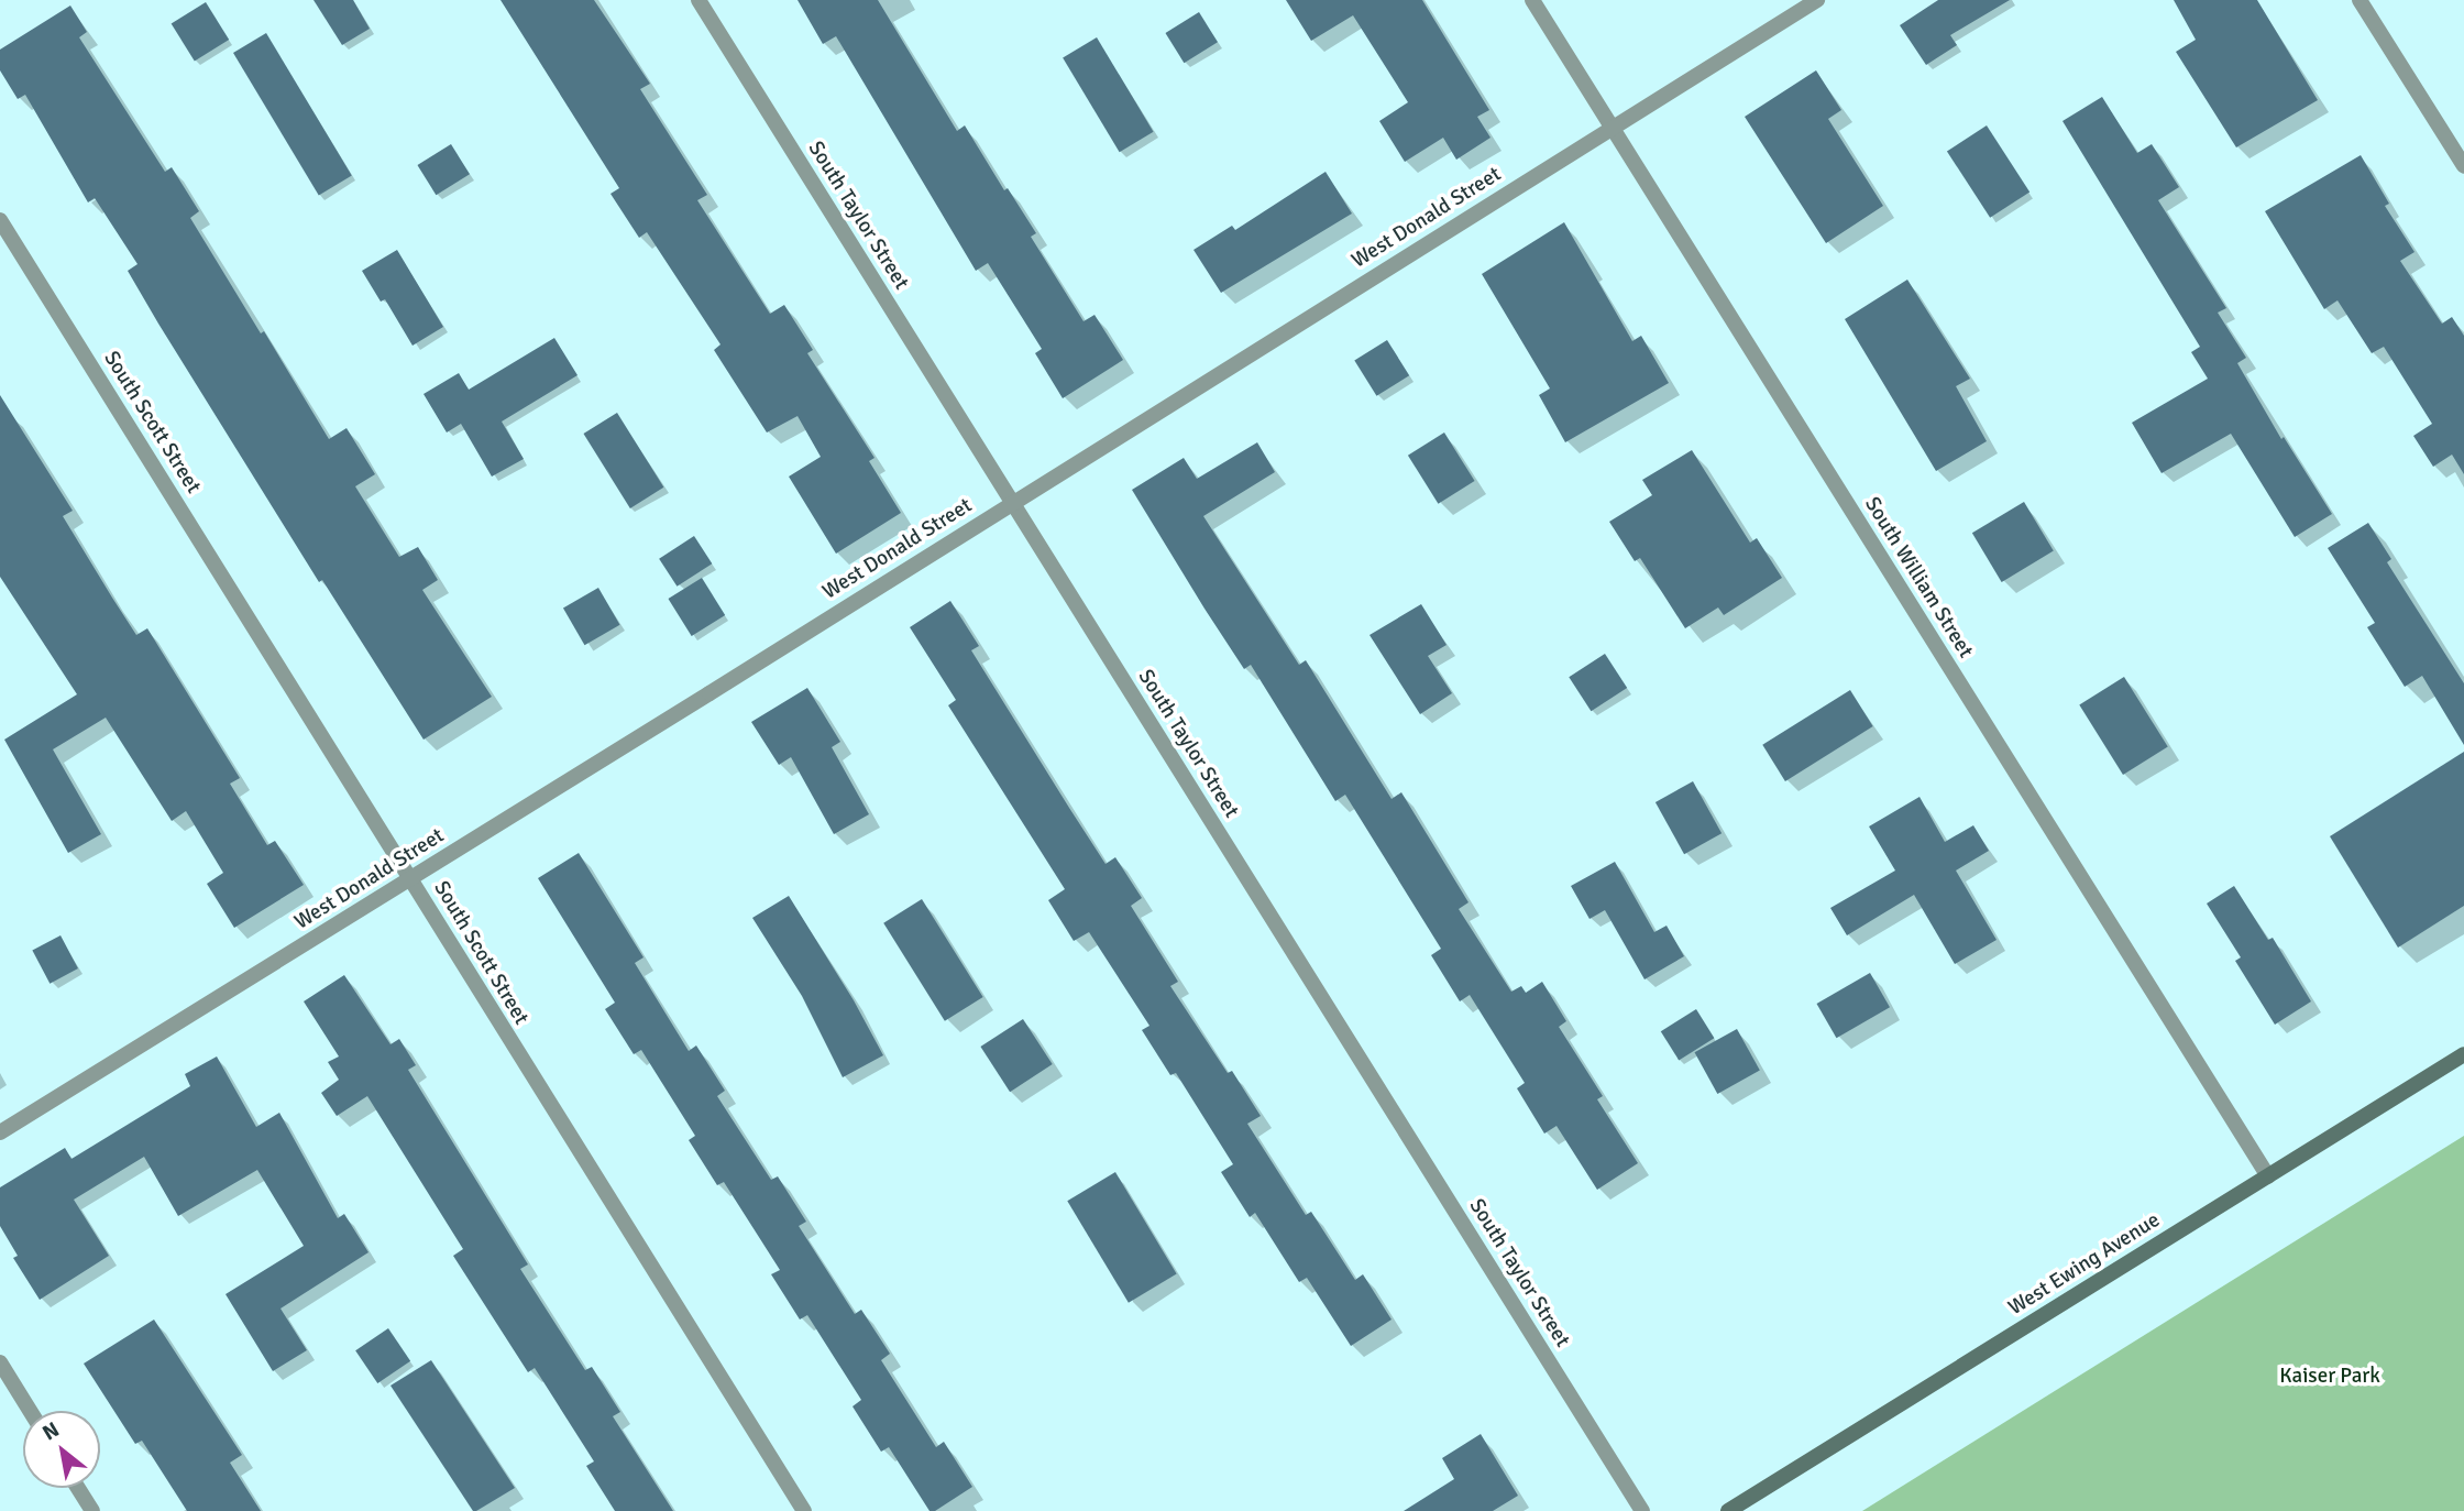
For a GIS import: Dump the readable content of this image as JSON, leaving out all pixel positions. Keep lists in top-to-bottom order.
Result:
{
  "streets": {
    "street": [
      "South Taylor Street",
      "West Donald Street",
      "South Scott Street",
      "South William Street",
      "West Ewing Avenue"
    ]
  },
  "crossings": [
    ["South Taylor Street", "West Donald Street"],
    ["West Donald Street", "South Scott Street"],
    ["West Donald Street", "South William Street"],
    ["South William Street", "West Ewing Avenue"]
  ],
  "parks": ["Kaiser Park"],
  "north": "top left"
}
